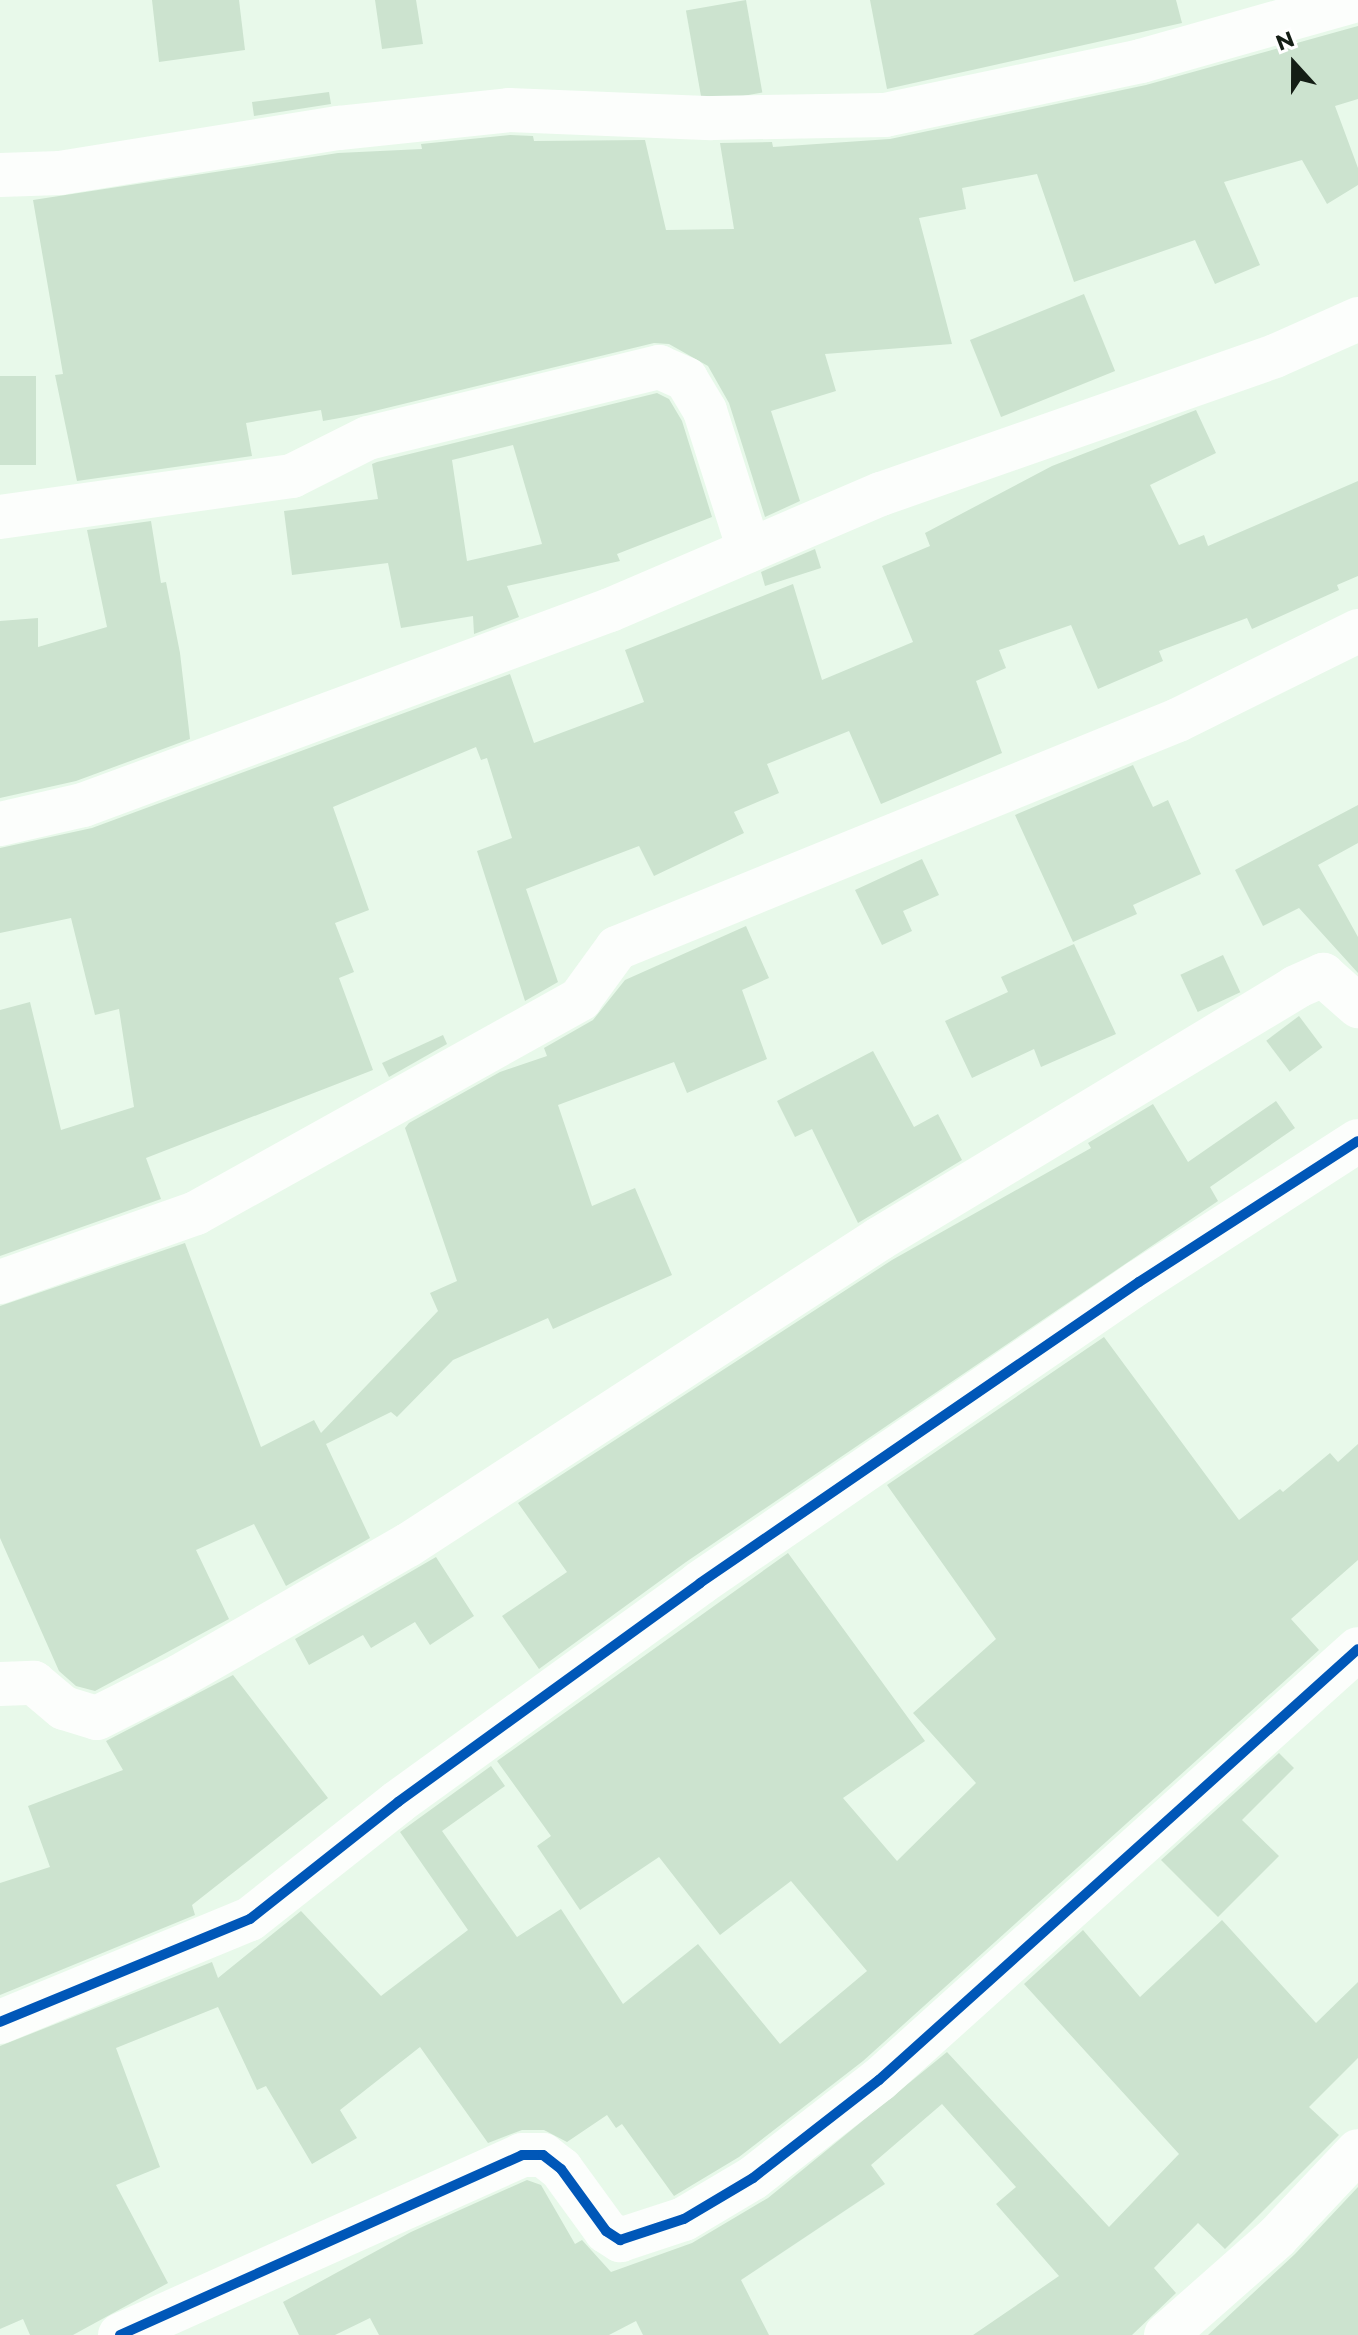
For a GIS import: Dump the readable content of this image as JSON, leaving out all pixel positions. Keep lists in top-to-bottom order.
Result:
{
  "north": "top"
}
